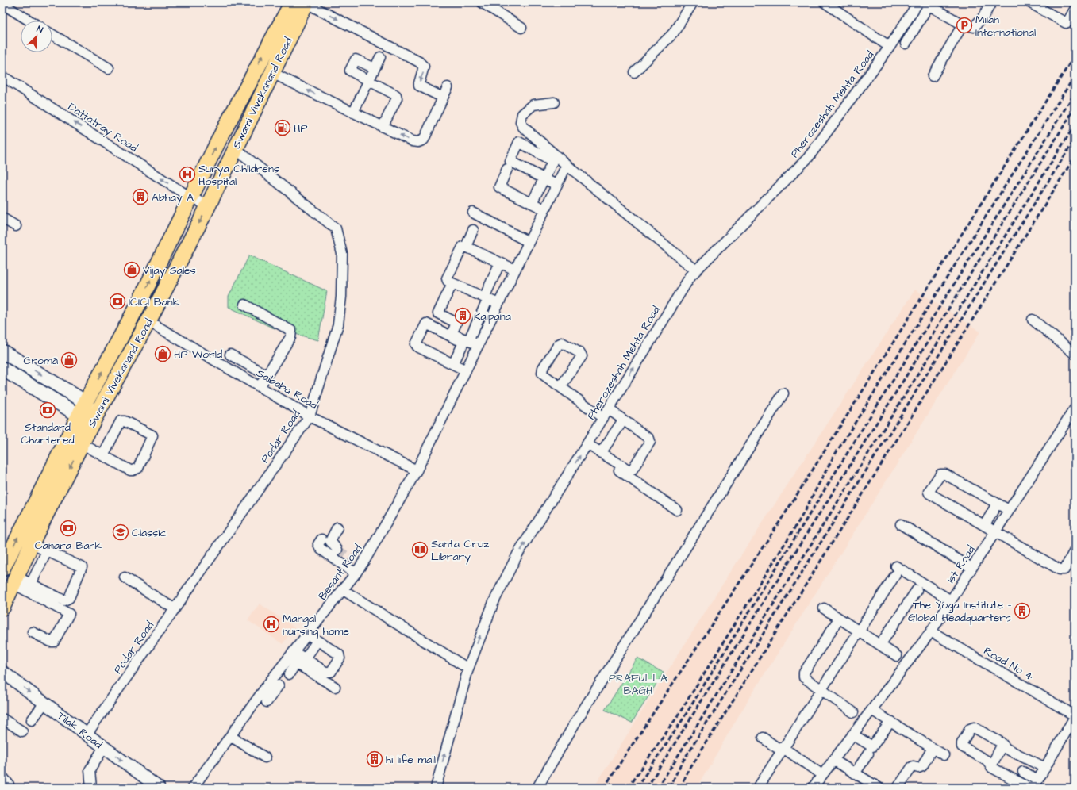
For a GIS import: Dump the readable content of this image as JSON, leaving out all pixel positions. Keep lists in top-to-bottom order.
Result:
{
  "streets": {
    "main road": ["Swami Vivekanand Road"],
    "street": [
      "Pherozeshah Mehta Road",
      "Dattatray Road",
      "Saibaba Road",
      "Podar Road",
      "1st Road",
      "Besant Road",
      "Road No 4",
      "Tilak Road"
    ]
  },
  "crossings": [
    ["Swami Vivekanand Road", "Dattatray Road"],
    ["Swami Vivekanand Road", "Saibaba Road"],
    ["Swami Vivekanand Road", "Podar Road"],
    ["Saibaba Road", "Podar Road"],
    ["Saibaba Road", "Besant Road"],
    ["Podar Road", "Tilak Road"],
    ["1st Road", "Road No 4"]
  ],
  "one_way": ["Pherozeshah Mehta Road", "Dattatray Road", "Tilak Road"],
  "parks": ["PRAFULLA BAGH"],
  "places": {
    "parking": ["Milan International"],
    "fuel station": ["HP"],
    "hospital": ["Surya Childrens Hospital", "Mangal nursing home"],
    "building": [
      "Abhay A",
      "Kalpana",
      "The Yoga Institute - Global Headquarters",
      "hi life mall"
    ],
    "shop": ["Vijay Sales", "HP World", "Cromā"],
    "bank": ["ICICI Bank", "Standard Chartered", "Canara Bank"],
    "school or university": ["Classic"],
    "library": ["Santa Cruz Library"]
  },
  "north": "top right"
}
